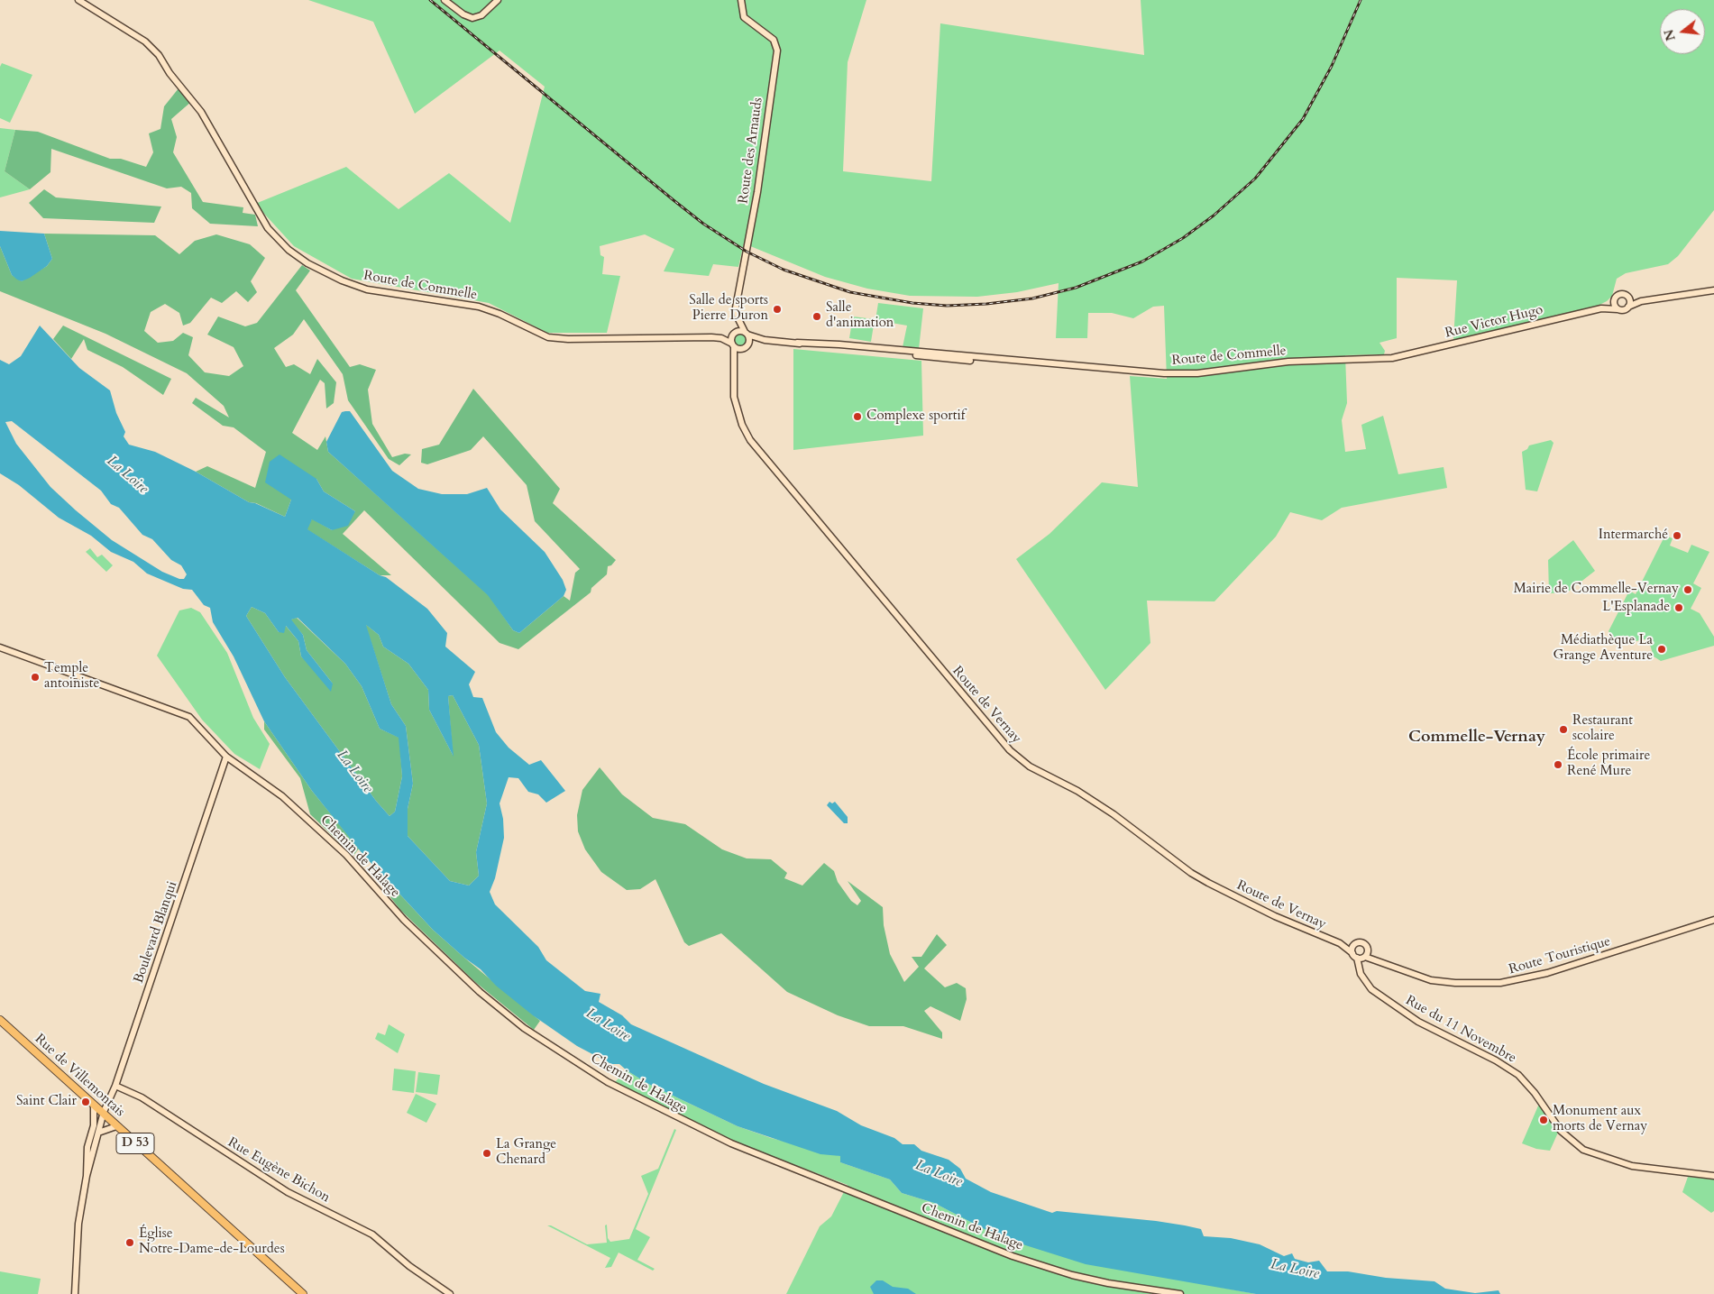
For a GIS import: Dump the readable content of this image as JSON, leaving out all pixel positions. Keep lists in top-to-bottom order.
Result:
{
  "streets": {
    "main road": ["Rue de Villemontais", "D 53"],
    "street": [
      "Route des Arnauds",
      "Route de Commelle",
      "Rue Victor Hugo",
      "Route de Vernay",
      "Chemin de Halage",
      "Boulevard Blanqui",
      "Route Touristique",
      "Rue du 11 Novembre",
      "Rue Eugène Bichon"
    ]
  },
  "crossings": [
    ["Route des Arnauds", "Route de Commelle"],
    ["Route des Arnauds", "Route de Vernay"],
    ["Route de Commelle", "Rue Victor Hugo"],
    ["Route de Commelle", "Route de Vernay"],
    ["Route de Vernay", "Route Touristique"],
    ["Route de Vernay", "Rue du 11 Novembre"],
    ["Chemin de Halage", "Boulevard Blanqui"],
    ["Boulevard Blanqui", "Rue de Villemontais"],
    ["Boulevard Blanqui", "Rue Eugène Bichon"],
    ["Route Touristique", "Rue du 11 Novembre"]
  ],
  "districts": ["Commelle-Vernay"],
  "water": ["La Loire"],
  "places": [
    "Salle de sports Pierre Duron",
    "Salle d'animation",
    "Complexe sportif",
    "Intermarché",
    "Mairie de Commelle-Vernay",
    "L'Esplanade",
    "Médiathèque La Grange Aventure",
    "Temple antoiniste",
    "Restaurant scolaire",
    "École primaire René Mure",
    "Saint Clair",
    "Monument aux morts de Vernay",
    "La Grange Chenard",
    "Église Notre-Dame-de-Lourdes"
  ],
  "north": "left"
}
